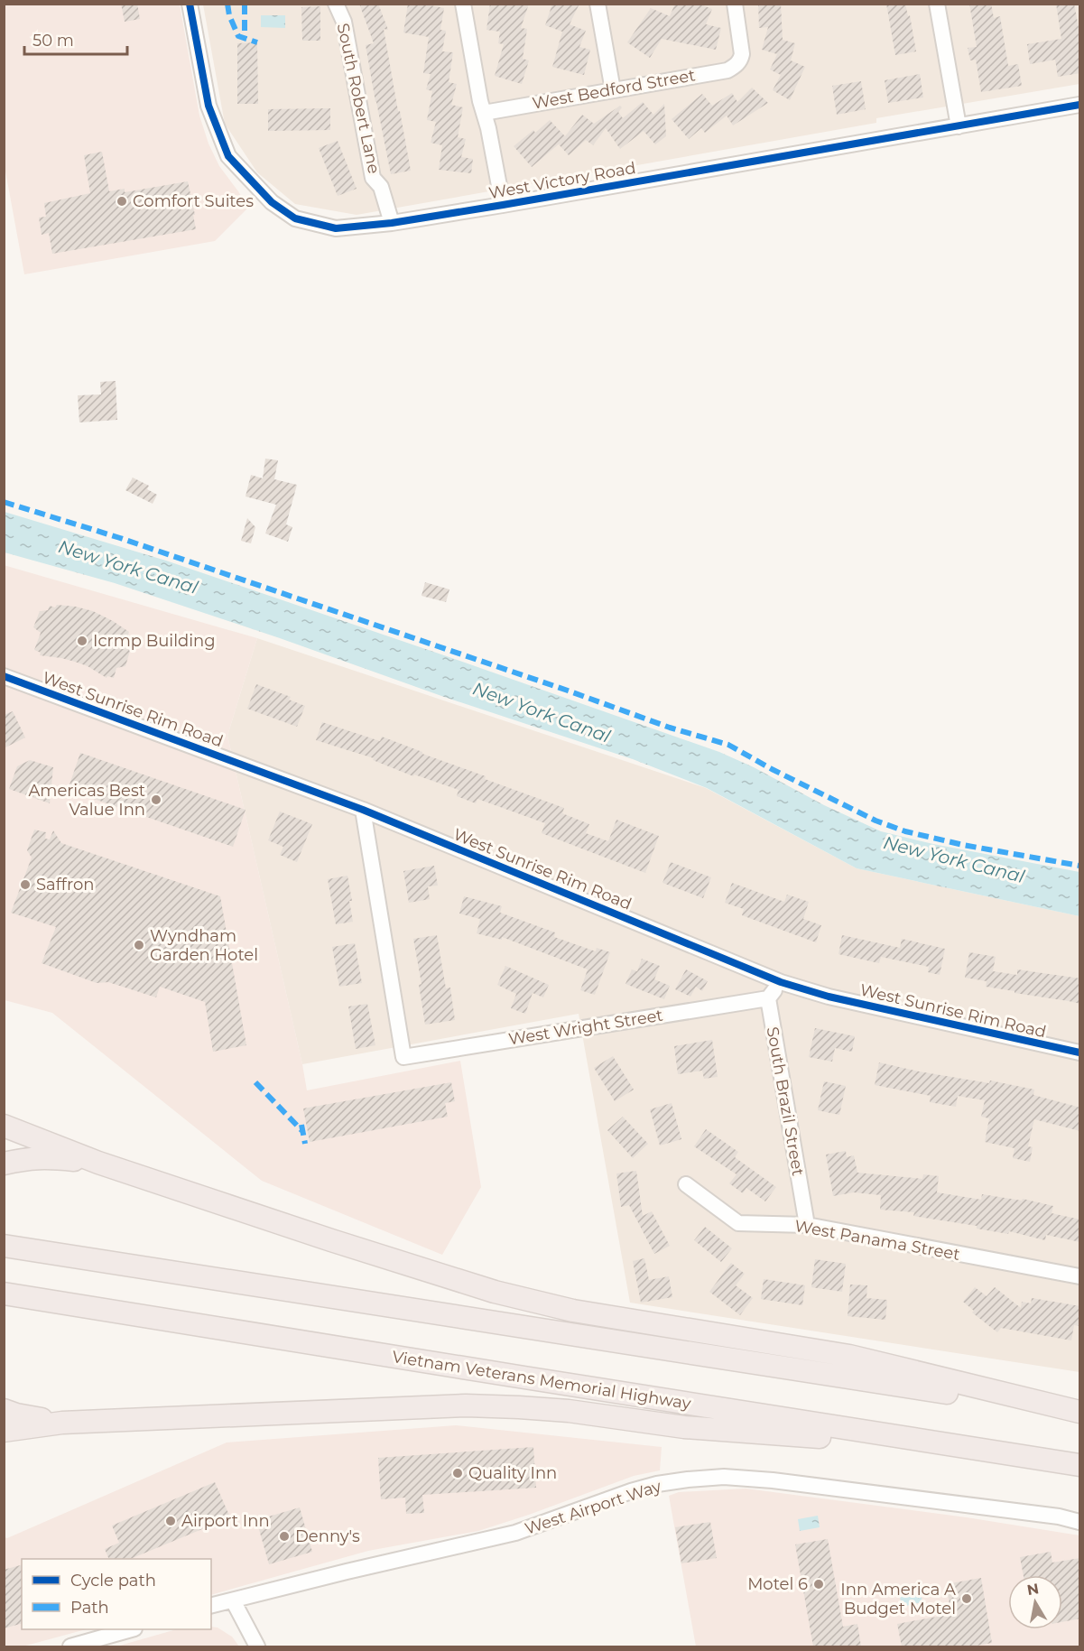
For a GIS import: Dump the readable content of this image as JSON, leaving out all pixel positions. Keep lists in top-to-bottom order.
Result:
{
  "streets": {
    "highway": ["Vietnam Veterans Memorial Highway"],
    "street": [
      "West Bedford Street",
      "South Robert Lane",
      "West Victory Road",
      "West Sunrise Rim Road",
      "West Wright Street",
      "South Brazil Street",
      "West Panama Street",
      "West Airport Way"
    ]
  },
  "crossings": [
    ["South Robert Lane", "West Victory Road"],
    ["West Sunrise Rim Road", "West Wright Street"],
    ["West Wright Street", "South Brazil Street"],
    ["South Brazil Street", "West Panama Street"]
  ],
  "water": ["New York Canal"],
  "places": [
    "Comfort Suites",
    "Icrmp Building",
    "Americas Best Value Inn",
    "Saffron",
    "Wyndham Garden Hotel",
    "Quality Inn",
    "Airport Inn",
    "Denny's",
    "Motel 6",
    "Inn America A Budget Motel"
  ],
  "legend": ["Cycle path", "Path"],
  "scale_bar": "50 m",
  "north": "top"
}
